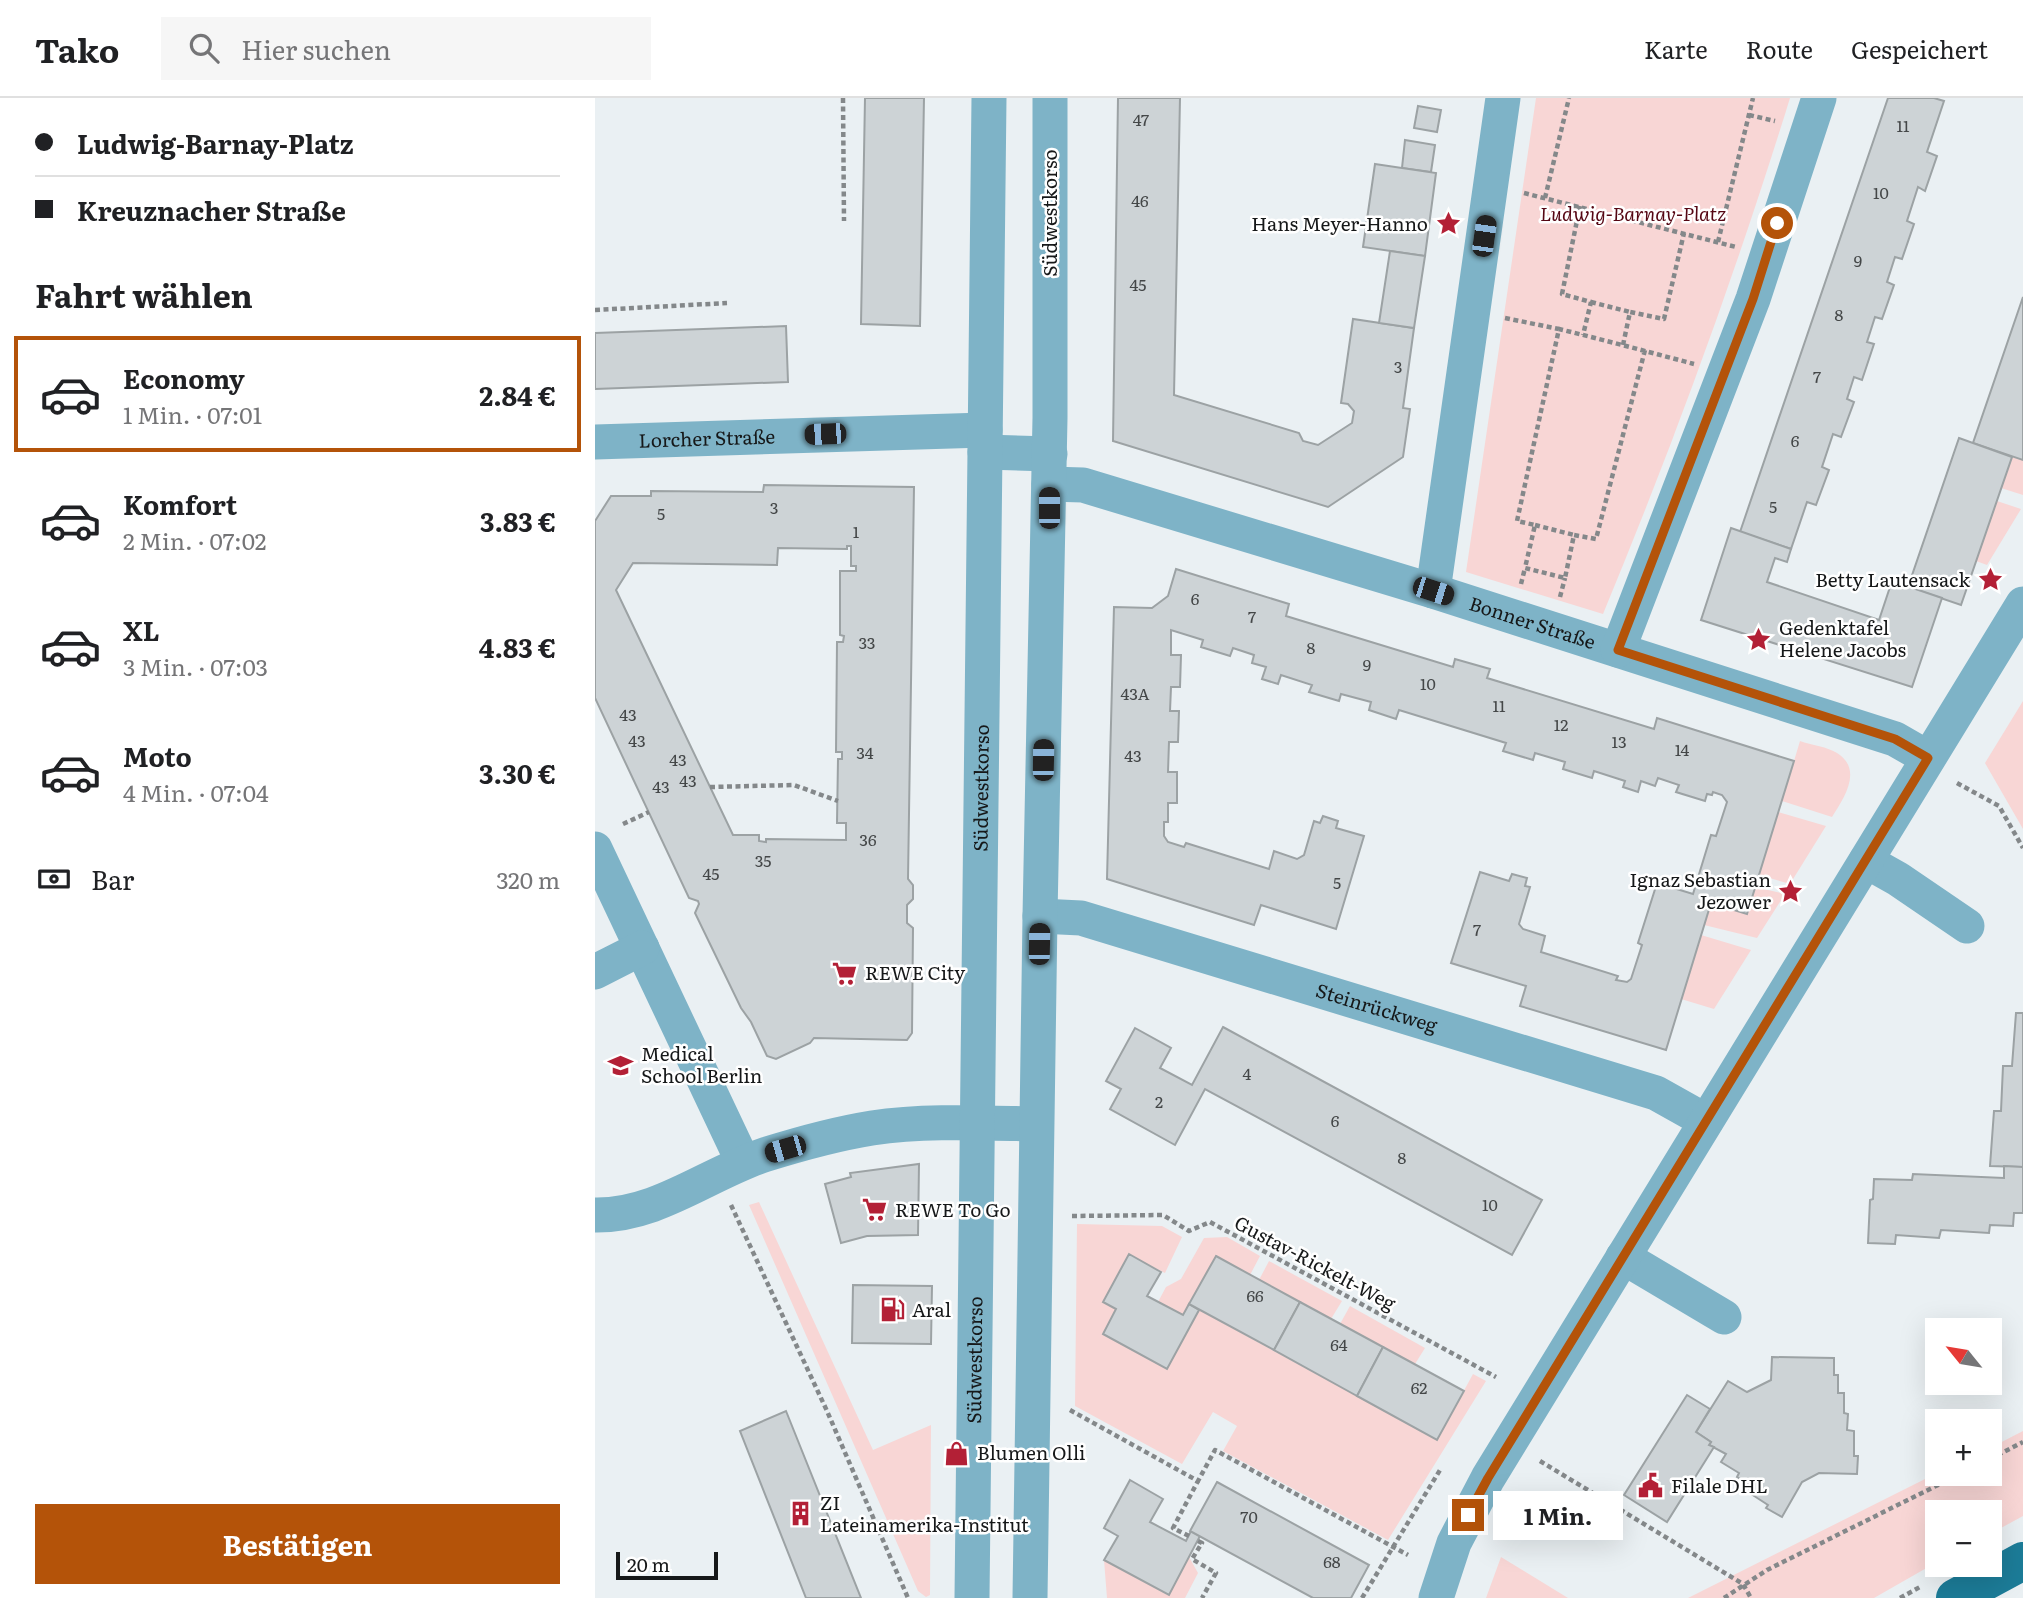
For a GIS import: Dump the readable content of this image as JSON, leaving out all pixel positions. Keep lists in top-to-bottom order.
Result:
{
  "streets": {
    "street": [
      "Südwestkorso",
      "Lorcher Straße",
      "Bonner Straße",
      "Steinrückweg"
    ],
    "path": ["Gustav-Rickelt-Weg"]
  },
  "crossings": [
    ["Südwestkorso", "Lorcher Straße"],
    ["Südwestkorso", "Bonner Straße"],
    ["Südwestkorso", "Steinrückweg"]
  ],
  "parks": ["Ludwig-Barnay-Platz"],
  "places": {
    "place": [
      "Hans Meyer-Hanno",
      "Betty Lautensack",
      "Gedenktafel Helene Jacobs",
      "Ignaz Sebastian Jezower"
    ],
    "supermarket": ["REWE City", "REWE To Go"],
    "school or university": ["Medical School Berlin"],
    "fuel station": ["Aral"],
    "shop": ["Blumen Olli"],
    "public building": ["Filale DHL"],
    "building": ["ZI Lateinamerika-Institut"]
  },
  "house_numbers": [
    "47",
    "11",
    "10",
    "46",
    "9",
    "45",
    "8",
    "3",
    "7",
    "6",
    "5",
    "3",
    "5",
    "1",
    "6",
    "7",
    "33",
    "8",
    "9",
    "10",
    "43A",
    "11",
    "43",
    "12",
    "43",
    "13",
    "14",
    "34",
    "43",
    "43",
    "43",
    "43",
    "36",
    "35",
    "45",
    "5",
    "7",
    "4",
    "2",
    "6",
    "8",
    "10",
    "66",
    "64",
    "62",
    "70",
    "68"
  ],
  "scale_bar": "20 m",
  "north": "top left",
  "page": {
    "header": "Tako",
    "search": "Hier suchen",
    "nav": ["Karte", "Route", "Gespeichert"],
    "banner": ["Ludwig-Barnay-Platz", "Kreuznacher Straße"],
    "heading": "Fahrt wählen",
    "list": [
      {
        "name": "Economy",
        "note": "1 Min. · 07:01",
        "value": "2.84 €"
      },
      {
        "name": "Komfort",
        "note": "2 Min. · 07:02",
        "value": "3.83 €"
      },
      {
        "name": "XL",
        "note": "3 Min. · 07:03",
        "value": "4.83 €"
      },
      {
        "name": "Moto",
        "note": "4 Min. · 07:04",
        "value": "3.30 €"
      }
    ],
    "pay": ["Bar", "320 m"],
    "map_buttons": ["+", "−"],
    "buttons": "Bestätigen",
    "bubble": "1 Min.",
    "scale": "20 m"
  }
}
